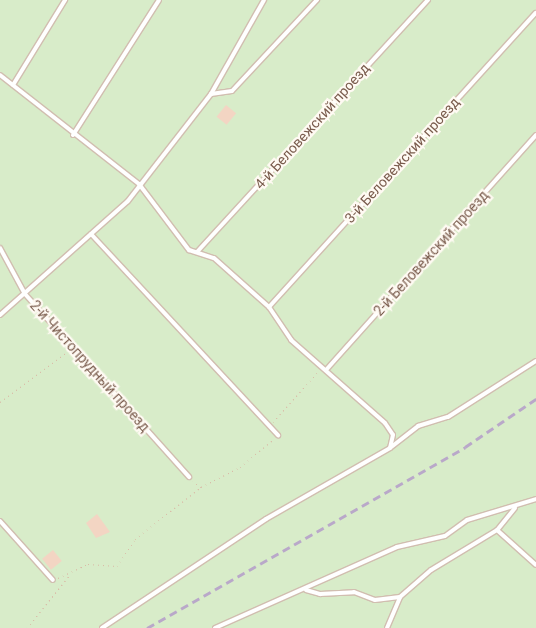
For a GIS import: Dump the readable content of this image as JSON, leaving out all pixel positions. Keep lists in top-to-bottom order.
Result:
{
  "streets": {
    "lane": [
      "4-й Беловежский проезд",
      "3-й Беловежский проезд",
      "2-й Беловежский проезд",
      "2-й Чистопрудный проезд"
    ]
  }
}
